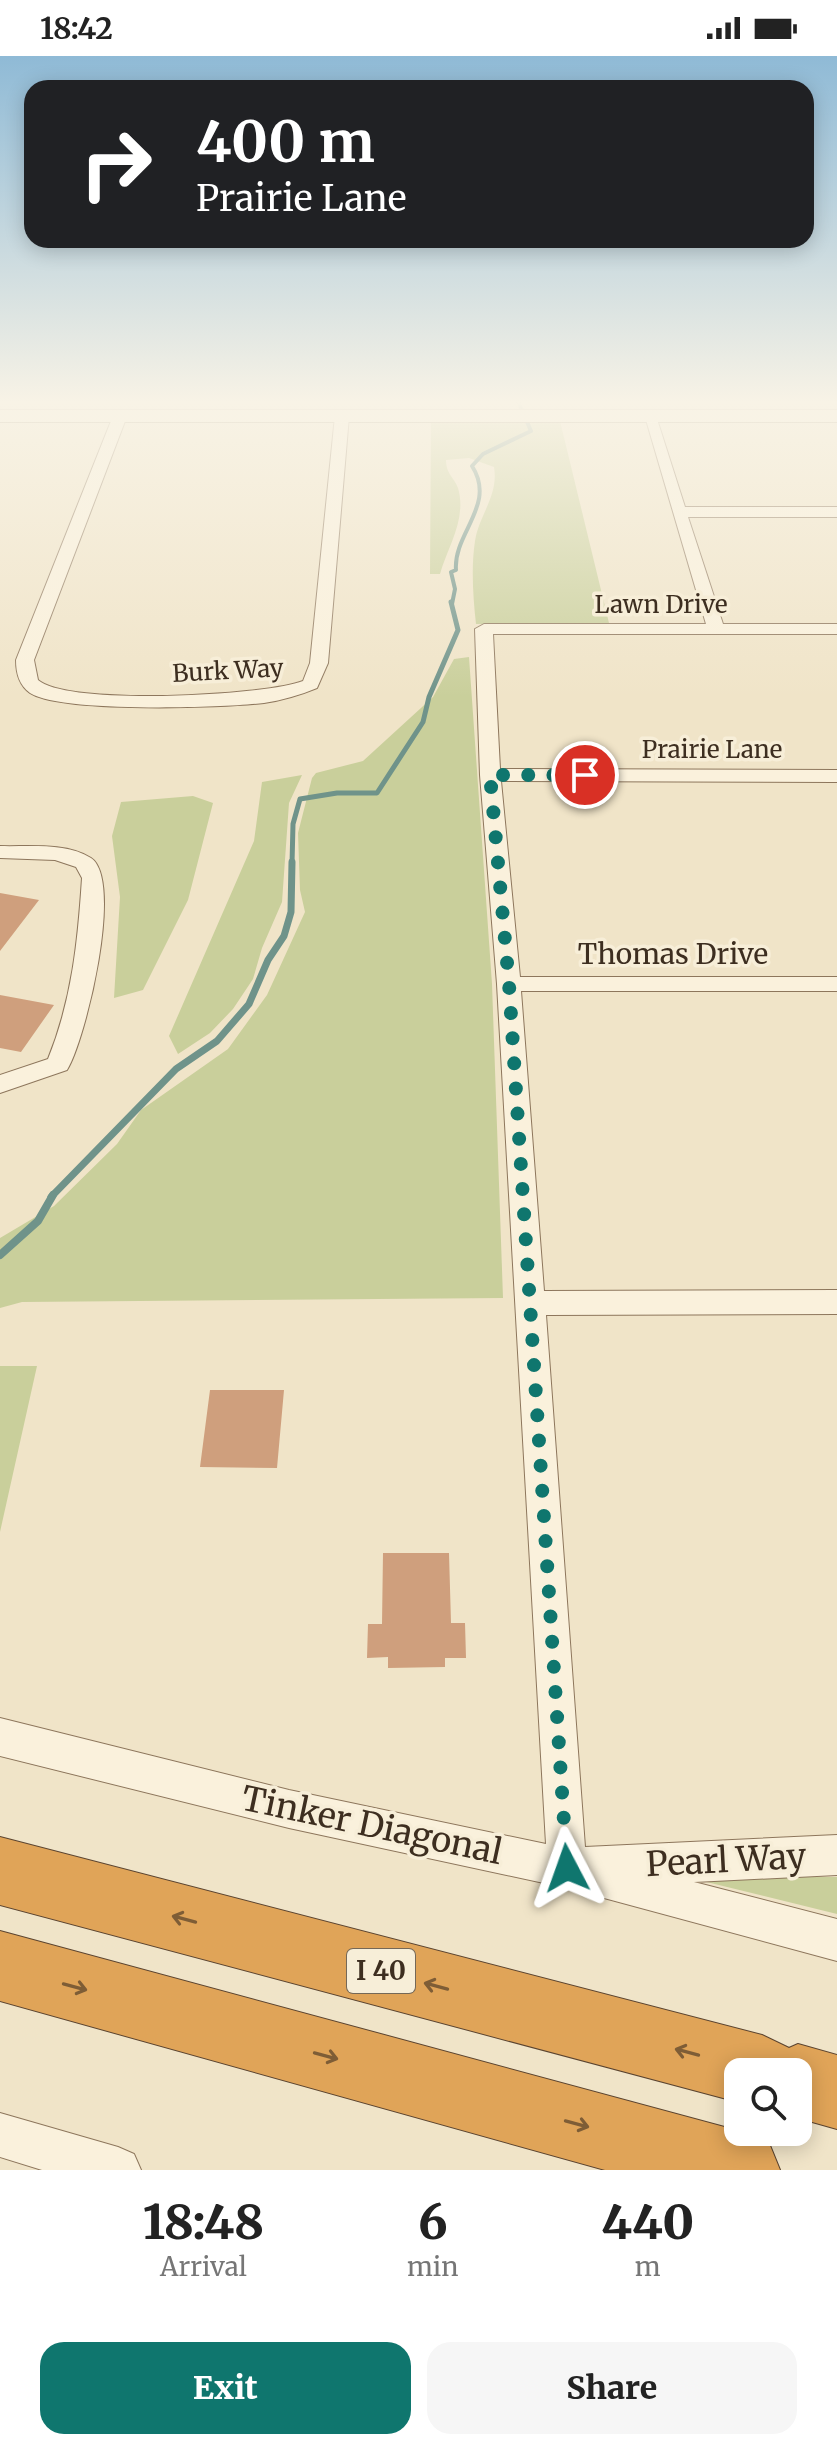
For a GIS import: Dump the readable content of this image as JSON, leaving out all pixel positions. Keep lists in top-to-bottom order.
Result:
{
  "streets": {
    "highway": ["I 40"],
    "street": [
      "Lawn Drive",
      "Burk Way",
      "Prairie Lane",
      "Thomas Drive",
      "Tinker Diagonal",
      "Pearl Way"
    ]
  },
  "crossings": [
    ["Lawn Drive", "Prairie Lane"],
    ["Tinker Diagonal", "Pearl Way"]
  ],
  "page": {
    "status": "18:42",
    "turn": ["400 m", "Prairie Lane"],
    "eta": [
      "18:48",
      "Arrival",
      "6",
      "min",
      "440",
      "m"
    ],
    "buttons": ["Exit", "Share"]
  }
}
